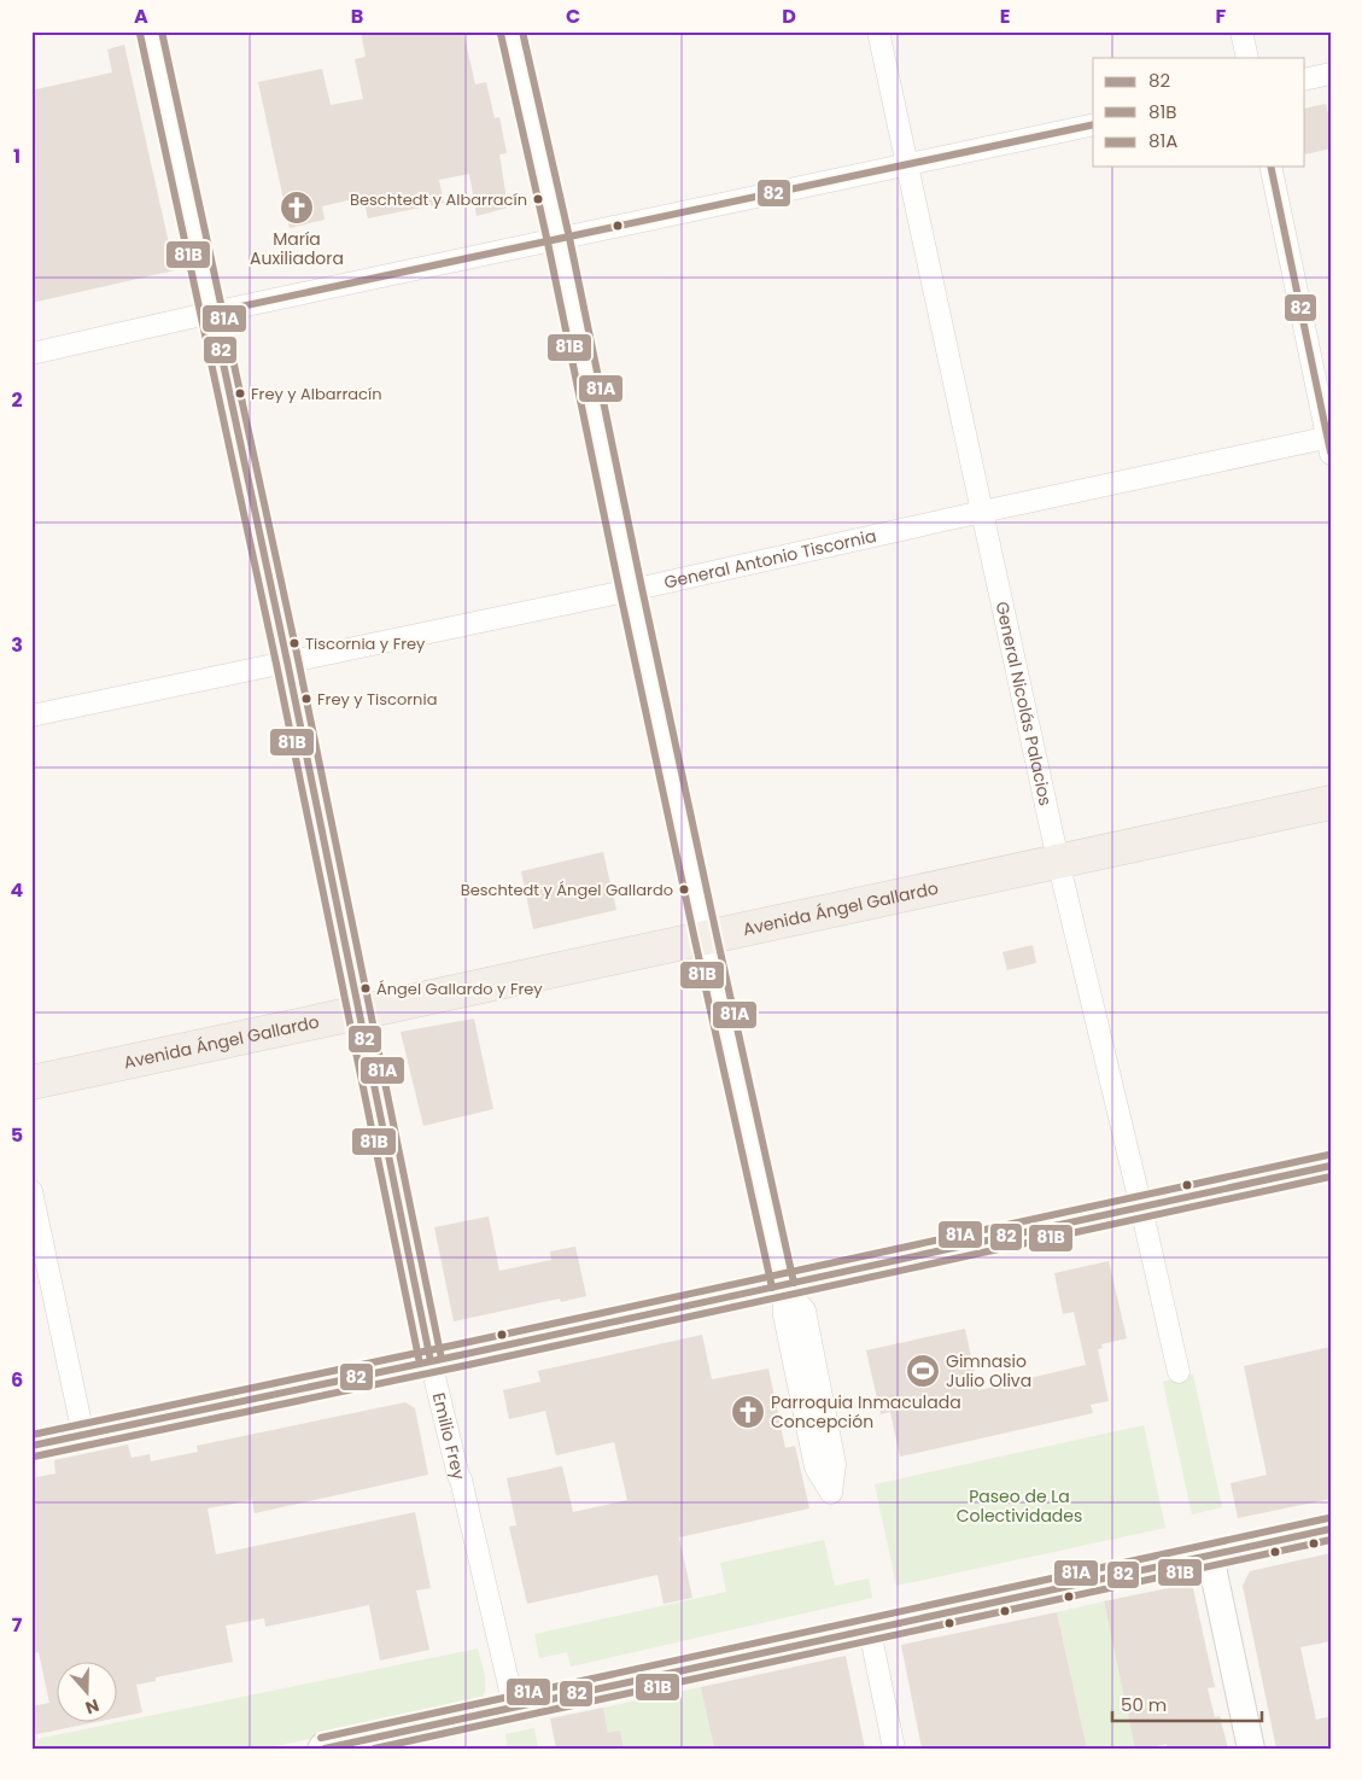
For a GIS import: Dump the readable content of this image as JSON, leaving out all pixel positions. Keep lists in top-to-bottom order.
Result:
{
  "streets": {
    "main road": ["Avenida Ángel Gallardo"],
    "street": ["General Antonio Tiscornia", "General Nicolás Palacios", "Emilio Frey"]
  },
  "crossings": [
    ["General Antonio Tiscornia", "General Nicolás Palacios"],
    ["General Antonio Tiscornia", "Emilio Frey"],
    ["General Nicolás Palacios", "Avenida Ángel Gallardo"],
    ["Avenida Ángel Gallardo", "Emilio Frey"]
  ],
  "parks": ["Paseo de La Colectividades"],
  "places": {
    "other": [
      "Beschtedt y Albarracín",
      "Frey y Albarracín",
      "Tiscornia y Frey",
      "Frey y Tiscornia",
      "Beschtedt y Ángel Gallardo",
      "Ángel Gallardo y Frey"
    ],
    "church": ["María Auxiliadora", "Parroquia Inmaculada Concepción"],
    "sports": ["Gimnasio Julio Oliva"]
  },
  "lines": ["transit line 81A", "transit line 81B", "transit line 82"],
  "legend": ["82", "81B", "81A"],
  "scale_bar": "50 m",
  "north": "bottom",
  "grid": {
    "columns": [
      "A",
      "B",
      "C",
      "D",
      "E",
      "F"
    ],
    "rows": [
      "1",
      "2",
      "3",
      "4",
      "5",
      "6",
      "7"
    ]
  }
}
